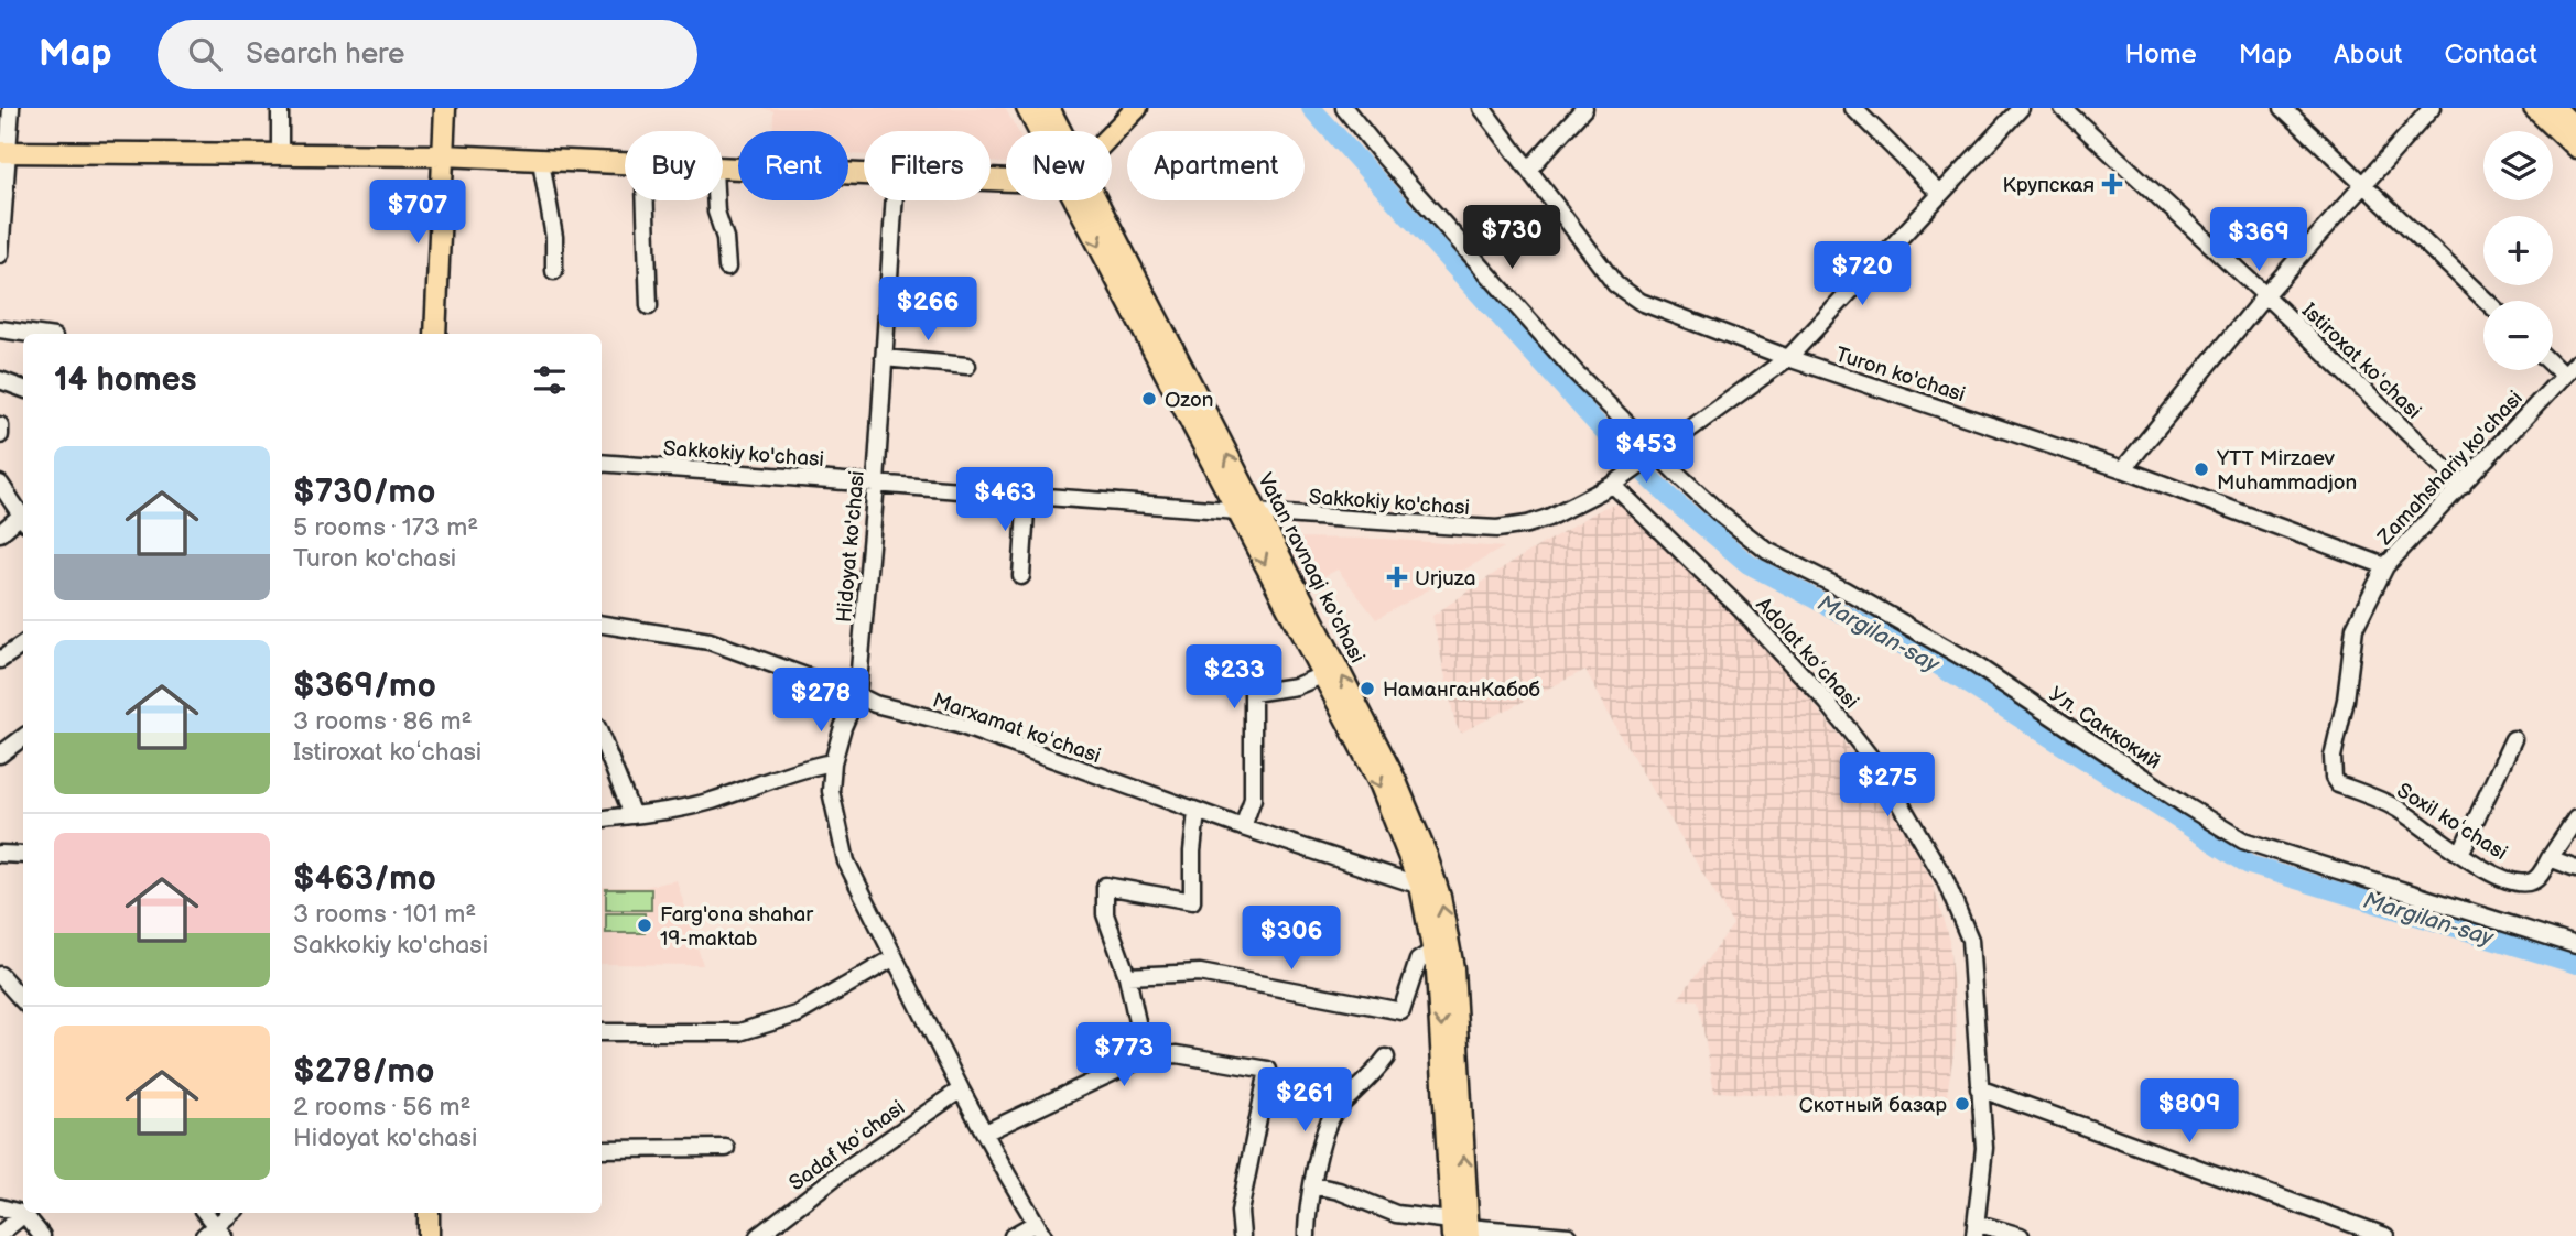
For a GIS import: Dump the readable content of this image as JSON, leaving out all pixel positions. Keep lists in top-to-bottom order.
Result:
{
  "streets": {
    "main road": ["Vatan ravnaqi ko'chasi"],
    "street": [
      "Istiroxat koʻchasi",
      "Turon ko'chasi",
      "Sakkokiy ko'chasi",
      "Zamahshariy ko'chasi",
      "Hidoyat ko'chasi",
      "Adolat koʻchasi",
      "Marxamat koʻchasi",
      "Ул. Саккокий",
      "Soxil koʻchasi",
      "Sadaf koʻchasi"
    ]
  },
  "crossings": [
    ["Istiroxat koʻchasi", "Zamahshariy ko'chasi"],
    ["Turon ko'chasi", "Sakkokiy ko'chasi"],
    ["Turon ko'chasi", "Zamahshariy ko'chasi"],
    ["Turon ko'chasi", "Soxil koʻchasi"],
    ["Sakkokiy ko'chasi", "Hidoyat ko'chasi"],
    ["Sakkokiy ko'chasi", "Vatan ravnaqi ko'chasi"],
    ["Sakkokiy ko'chasi", "Adolat koʻchasi"],
    ["Sakkokiy ko'chasi", "Ул. Саккокий"],
    ["Zamahshariy ko'chasi", "Soxil koʻchasi"],
    ["Hidoyat ko'chasi", "Marxamat koʻchasi"],
    ["Hidoyat ko'chasi", "Sadaf koʻchasi"],
    ["Vatan ravnaqi ko'chasi", "Marxamat koʻchasi"]
  ],
  "water": ["Margilan-say"],
  "places": {
    "health": ["Крупская", "Urjuza"],
    "other": [
      "Ozon",
      "YTT Mirzaev Muhammadjon",
      "НаманганКабоб",
      "Farg'ona shahar 19-maktab",
      "Скотный базар"
    ]
  },
  "page": {
    "header": "Map",
    "search": "Search here",
    "nav": [
      "Home",
      "Map",
      "About",
      "Contact"
    ],
    "map_buttons": ["+", "−"],
    "chip": [
      "Buy",
      "Rent",
      "Filters",
      "New",
      "Apartment"
    ],
    "price": [
      "$707",
      "$730",
      "$369",
      "$720",
      "$266",
      "$453",
      "$463",
      "$233",
      "$278",
      "$275",
      "$306",
      "$773",
      "$261",
      "$809"
    ],
    "heading": "14 homes",
    "list": [
      {
        "name": "$730/mo",
        "note": "5 rooms · 173 m² · Turon ko'chasi"
      },
      {
        "name": "$369/mo",
        "note": "3 rooms · 86 m² · Istiroxat koʻchasi"
      },
      {
        "name": "$463/mo",
        "note": "3 rooms · 101 m² · Sakkokiy ko'chasi"
      },
      {
        "name": "$278/mo",
        "note": "2 rooms · 56 m² · Hidoyat ko'chasi"
      }
    ]
  }
}
